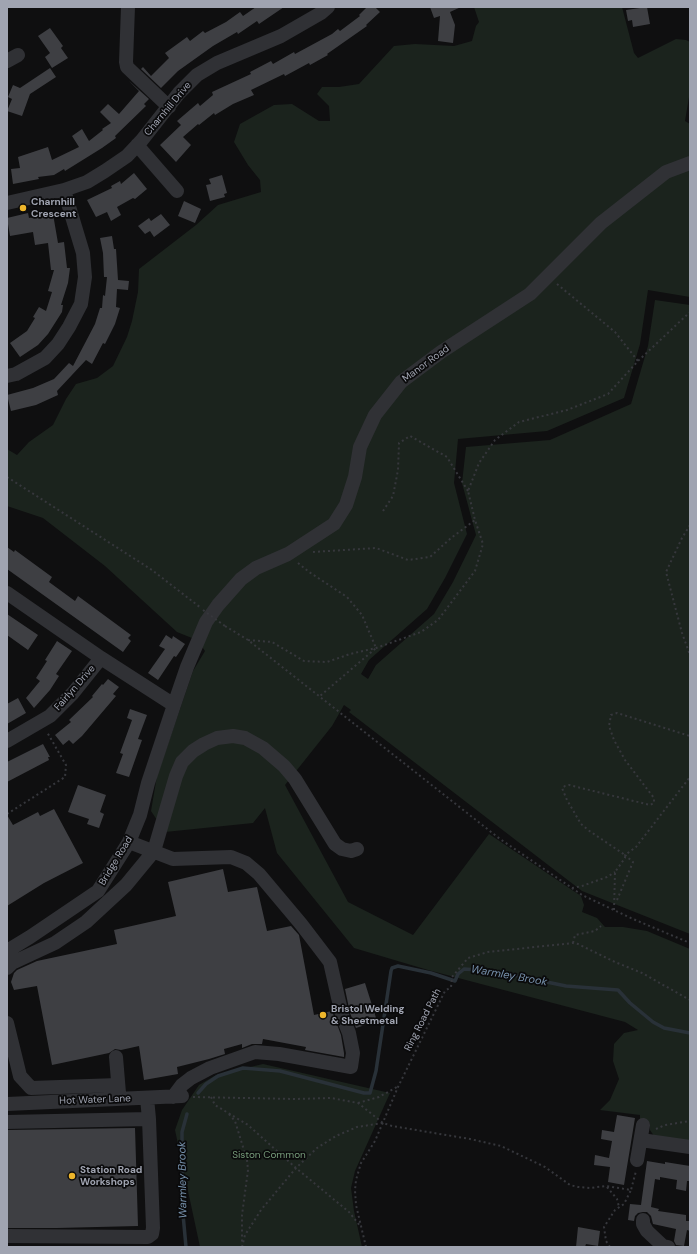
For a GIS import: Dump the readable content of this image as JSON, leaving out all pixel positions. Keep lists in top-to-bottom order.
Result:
{
  "streets": {
    "street": [
      "Charnhill Drive",
      "Manor Road",
      "Fairlyn Drive",
      "Bridge Road",
      "Hot Water Lane"
    ],
    "path": ["Ring Road Path"]
  },
  "crossings": [
    ["Manor Road", "Bridge Road"],
    ["Fairlyn Drive", "Bridge Road"]
  ],
  "water": ["Warmley Brook"],
  "parks": ["Siston Common"],
  "places": ["Charnhill Crescent", "Bristol Welding & Sheetmetal", "Station Road Workshops"]
}
